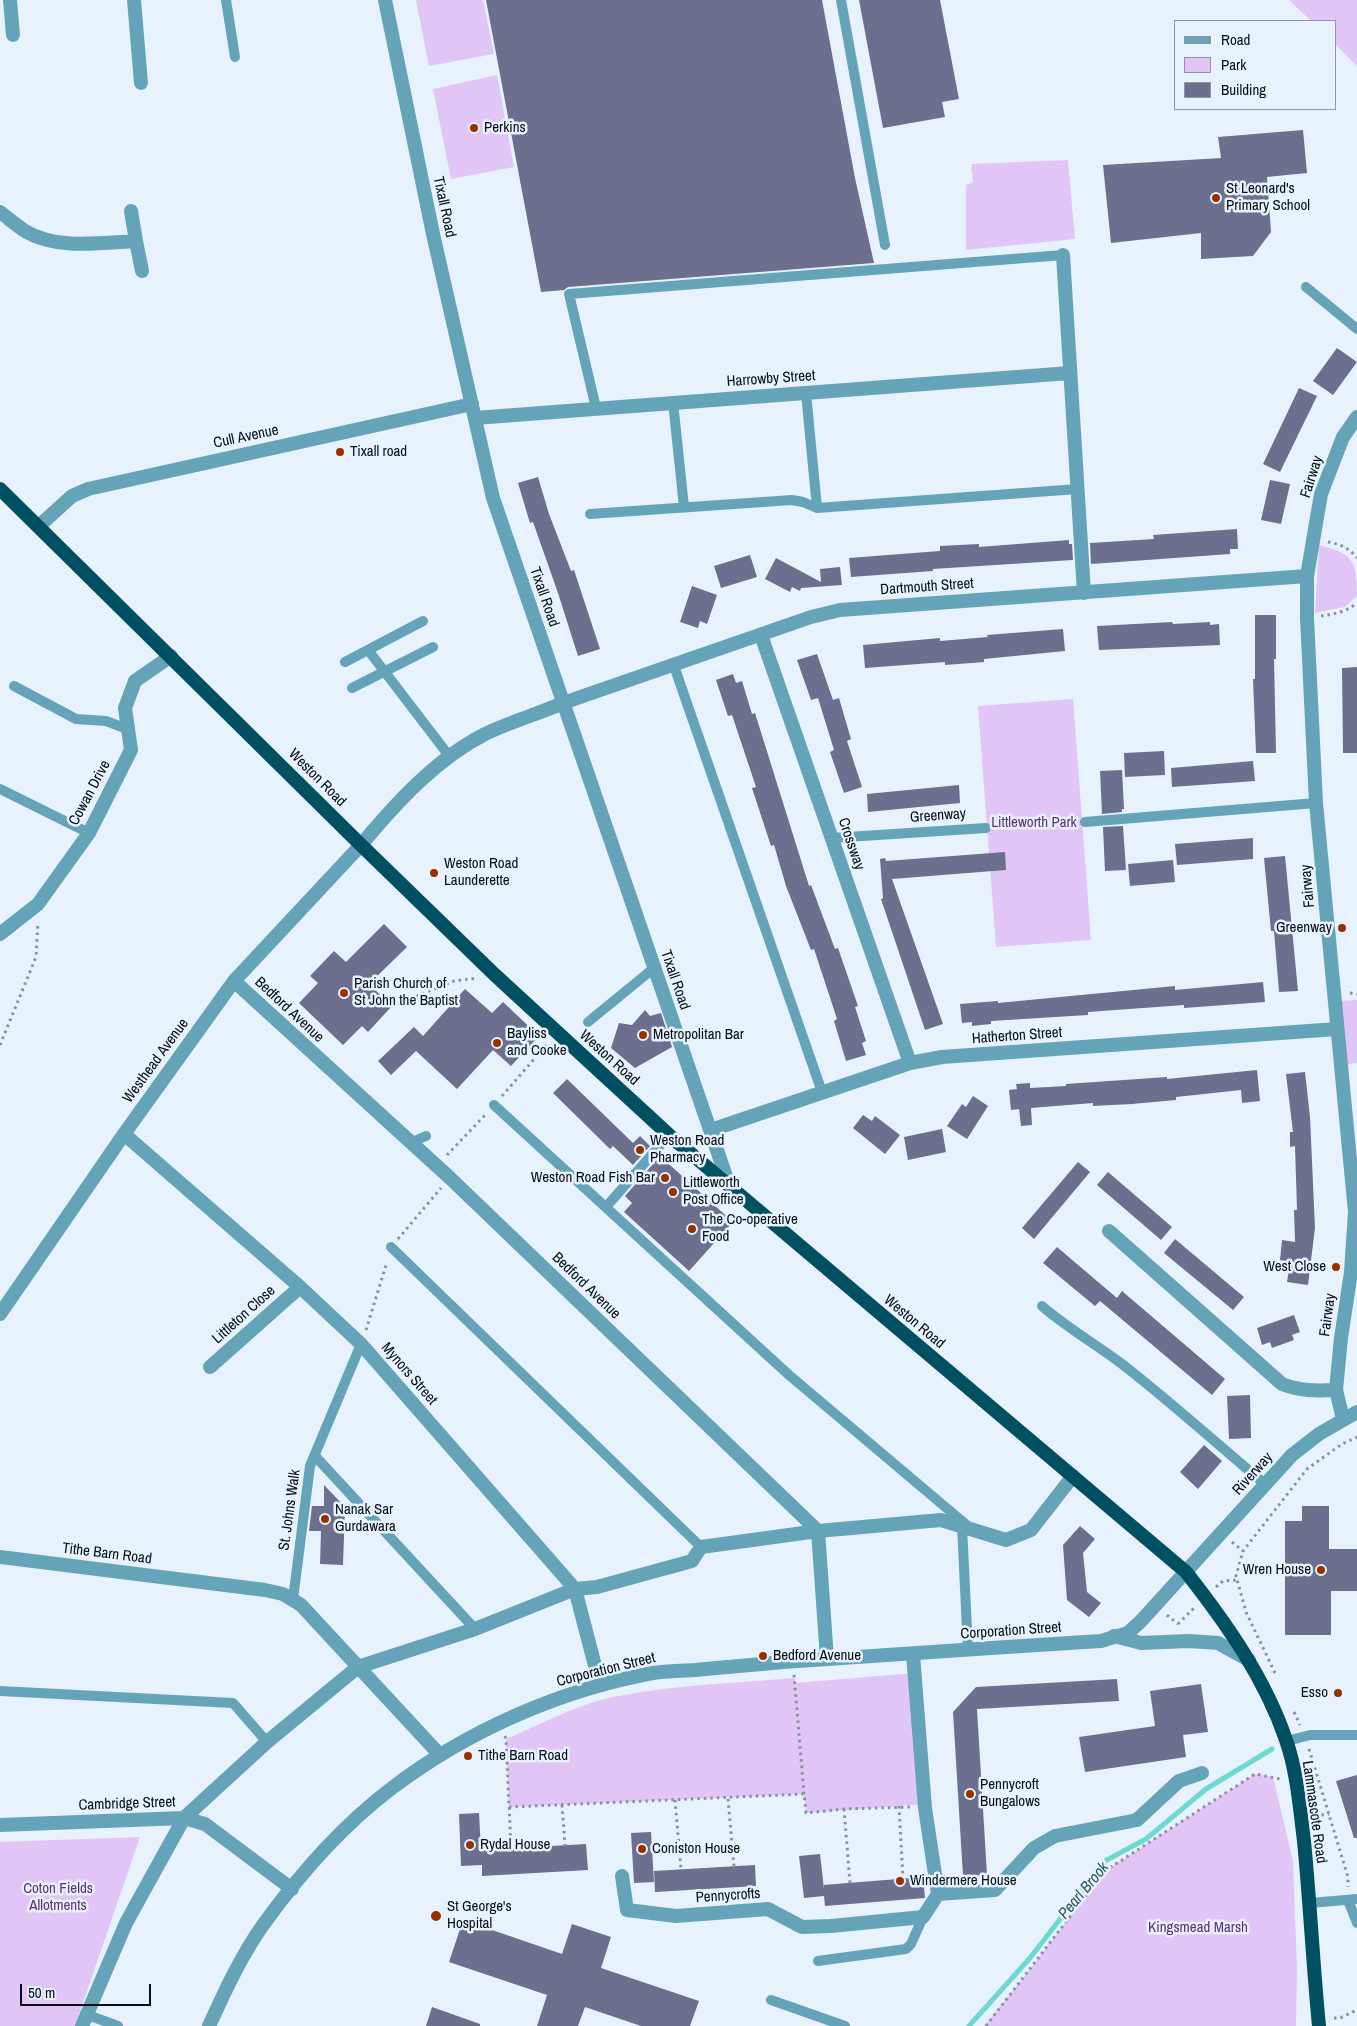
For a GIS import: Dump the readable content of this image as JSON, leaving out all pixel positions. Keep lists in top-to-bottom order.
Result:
{
  "streets": {
    "highway": ["Weston Road", "Lammascote Road"],
    "street": [
      "Tixall Road",
      "Harrowby Street",
      "Cull Avenue",
      "Fairway",
      "Dartmouth Street",
      "Cowan Drive",
      "Crossway",
      "Bedford Avenue",
      "Hatherton Street",
      "Westhead Avenue",
      "Littleton Close",
      "Mynors Street",
      "Riverway",
      "Tithe Barn Road",
      "Corporation Street",
      "Cambridge Street",
      "Pennycrofts"
    ],
    "lane": ["Greenway", "St. Johns Walk"]
  },
  "crossings": [
    ["Tixall Road", "Harrowby Street"],
    ["Tixall Road", "Cull Avenue"],
    ["Tixall Road", "Dartmouth Street"],
    ["Tixall Road", "Weston Road"],
    ["Tixall Road", "Hatherton Street"],
    ["Harrowby Street", "Cull Avenue"],
    ["Cull Avenue", "Weston Road"],
    ["Fairway", "Dartmouth Street"],
    ["Fairway", "Hatherton Street"],
    ["Fairway", "Riverway"],
    ["Dartmouth Street", "Crossway"],
    ["Dartmouth Street", "Westhead Avenue"],
    ["Weston Road", "Cowan Drive"],
    ["Weston Road", "Westhead Avenue"],
    ["Weston Road", "Riverway"],
    ["Weston Road", "Corporation Street"],
    ["Weston Road", "Lammascote Road"],
    ["Greenway", "Crossway"],
    ["Crossway", "Hatherton Street"],
    ["Bedford Avenue", "Westhead Avenue"],
    ["Westhead Avenue", "Mynors Street"],
    ["Littleton Close", "Mynors Street"],
    ["Mynors Street", "St. Johns Walk"],
    ["Mynors Street", "Corporation Street"],
    ["Riverway", "Corporation Street"],
    ["Riverway", "Lammascote Road"],
    ["St. Johns Walk", "Tithe Barn Road"],
    ["Tithe Barn Road", "Corporation Street"],
    ["Corporation Street", "Cambridge Street"],
    ["Corporation Street", "Lammascote Road"]
  ],
  "water": ["Pearl Brook"],
  "parks": ["Littleworth Park", "Coton Fields Allotments", "Kingsmead Marsh"],
  "places": [
    "Perkins",
    "St Leonard's Primary School",
    "Tixall road",
    "Weston Road Launderette",
    "Greenway",
    "Parish Church of St John the Baptist",
    "Metropolitan Bar",
    "Bayliss and Cooke",
    "Weston Road Pharmacy",
    "Weston Road Fish Bar",
    "Littleworth Post Office",
    "The Co-operative Food",
    "West Close",
    "Nanak Sar Gurdawara",
    "Wren House",
    "Bedford Avenue",
    "Esso",
    "Tithe Barn Road",
    "Pennycroft Bungalows",
    "Rydal House",
    "Coniston House",
    "Windermere House",
    "St George's Hospital"
  ],
  "legend": ["Road", "Park", "Building"],
  "scale_bar": "50 m"
}
